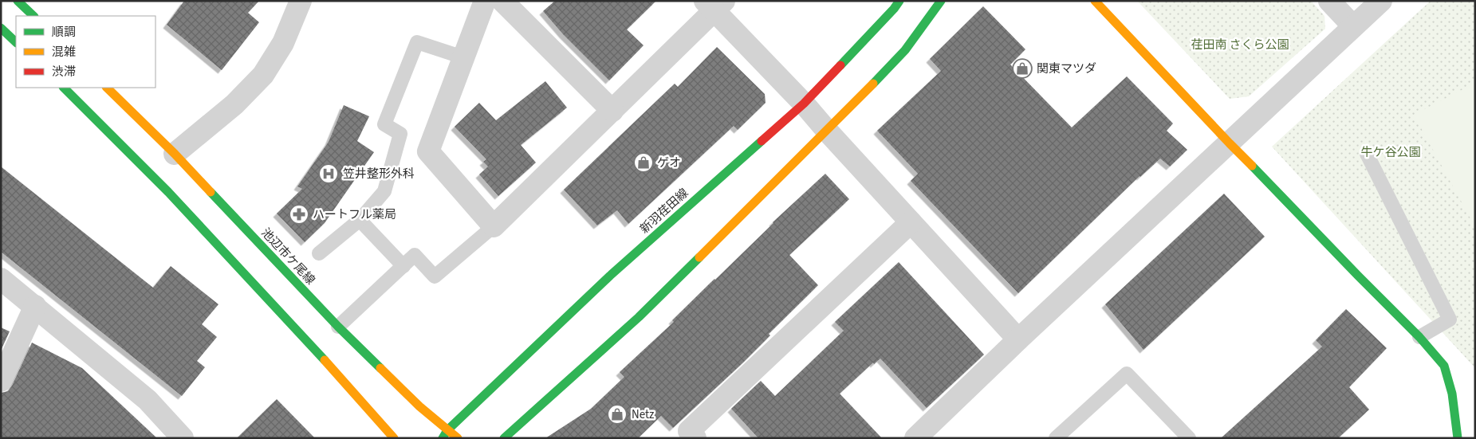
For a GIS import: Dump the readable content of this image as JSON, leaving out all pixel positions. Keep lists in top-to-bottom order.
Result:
{
  "streets": {
    "street": ["新羽荏田線", "池辺市ケ尾線"]
  },
  "crossings": [
    ["新羽荏田線", "池辺市ケ尾線"]
  ],
  "parks": ["荏田南 さくら公園", "牛ケ谷公園"],
  "places": {
    "shop": ["関東マツダ", "ゲオ", "Netz"],
    "hospital": ["笠井整形外科"],
    "pharmacy": ["ハートフル薬局"]
  },
  "legend": ["順調", "混雑", "渋滞"]
}
